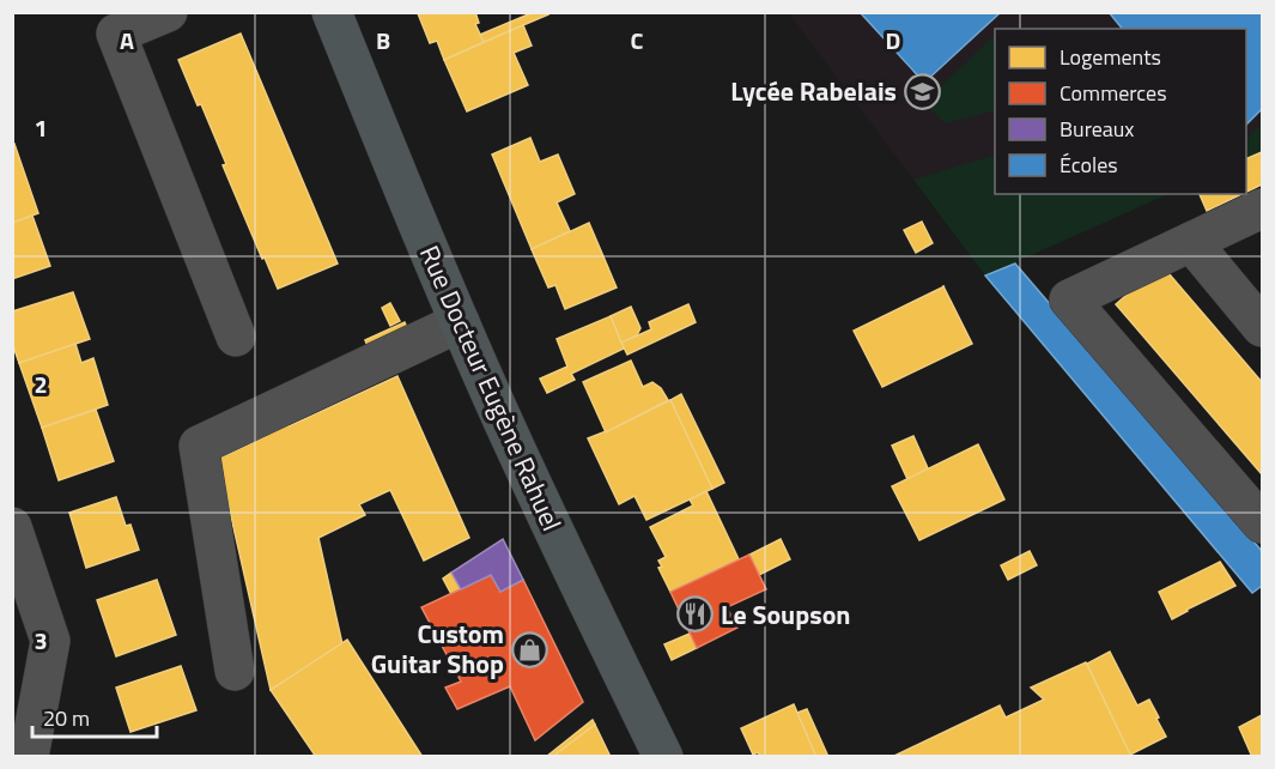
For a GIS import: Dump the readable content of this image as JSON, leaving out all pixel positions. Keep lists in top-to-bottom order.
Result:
{
  "streets": {
    "main road": ["Rue Docteur Eugène Rahuel"]
  },
  "places": {
    "school or university": ["Lycée Rabelais"],
    "restaurant": ["Le Soupson"],
    "shop": ["Custom Guitar Shop"]
  },
  "legend": [
    "Logements",
    "Commerces",
    "Bureaux",
    "Écoles"
  ],
  "scale_bar": "20 m",
  "grid": {
    "columns": [
      "A",
      "B",
      "C",
      "D"
    ],
    "rows": ["1", "2", "3"]
  }
}
